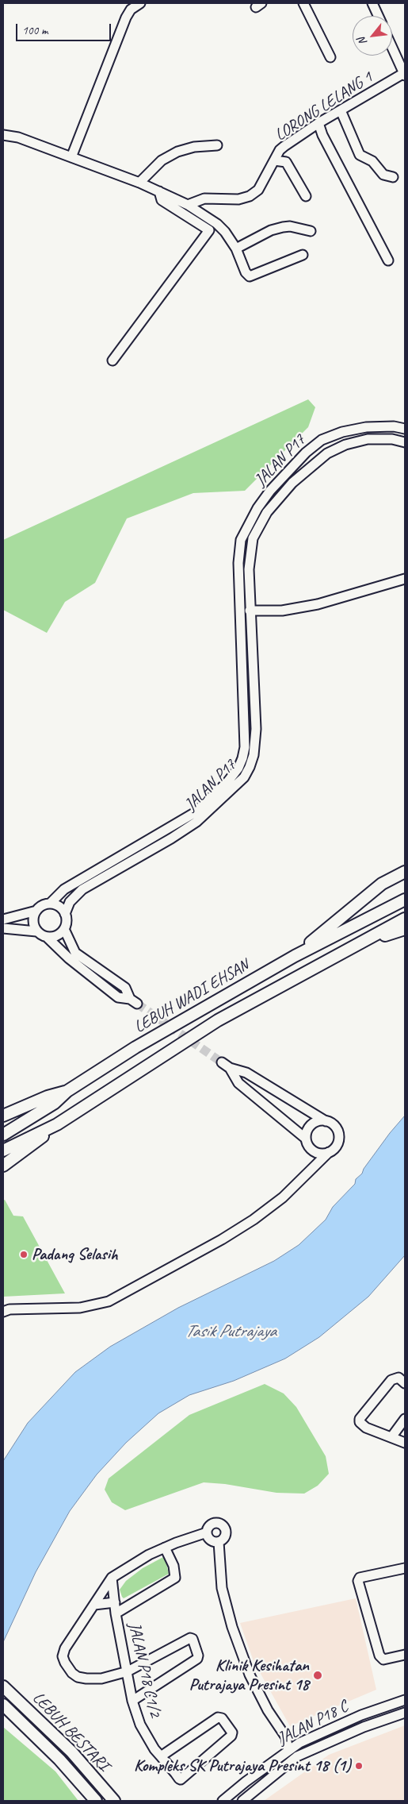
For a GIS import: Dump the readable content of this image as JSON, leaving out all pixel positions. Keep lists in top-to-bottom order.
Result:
{
  "streets": {
    "main road": ["LEBUH WADI EHSAN", "LEBUH BESTARI"],
    "street": [
      "LORONG LELANG 1",
      "JALAN P17",
      "JALAN P18 C1/2",
      "JALAN P18 C"
    ]
  },
  "water": ["Tasik Putrajaya"],
  "places": ["Padang Selasih", "Klinik Kesihatan Putrajaya Presint 18", "Kompleks SK Putrajaya Presint 18 (1)"],
  "scale_bar": "100 m",
  "north": "bottom left"
}
